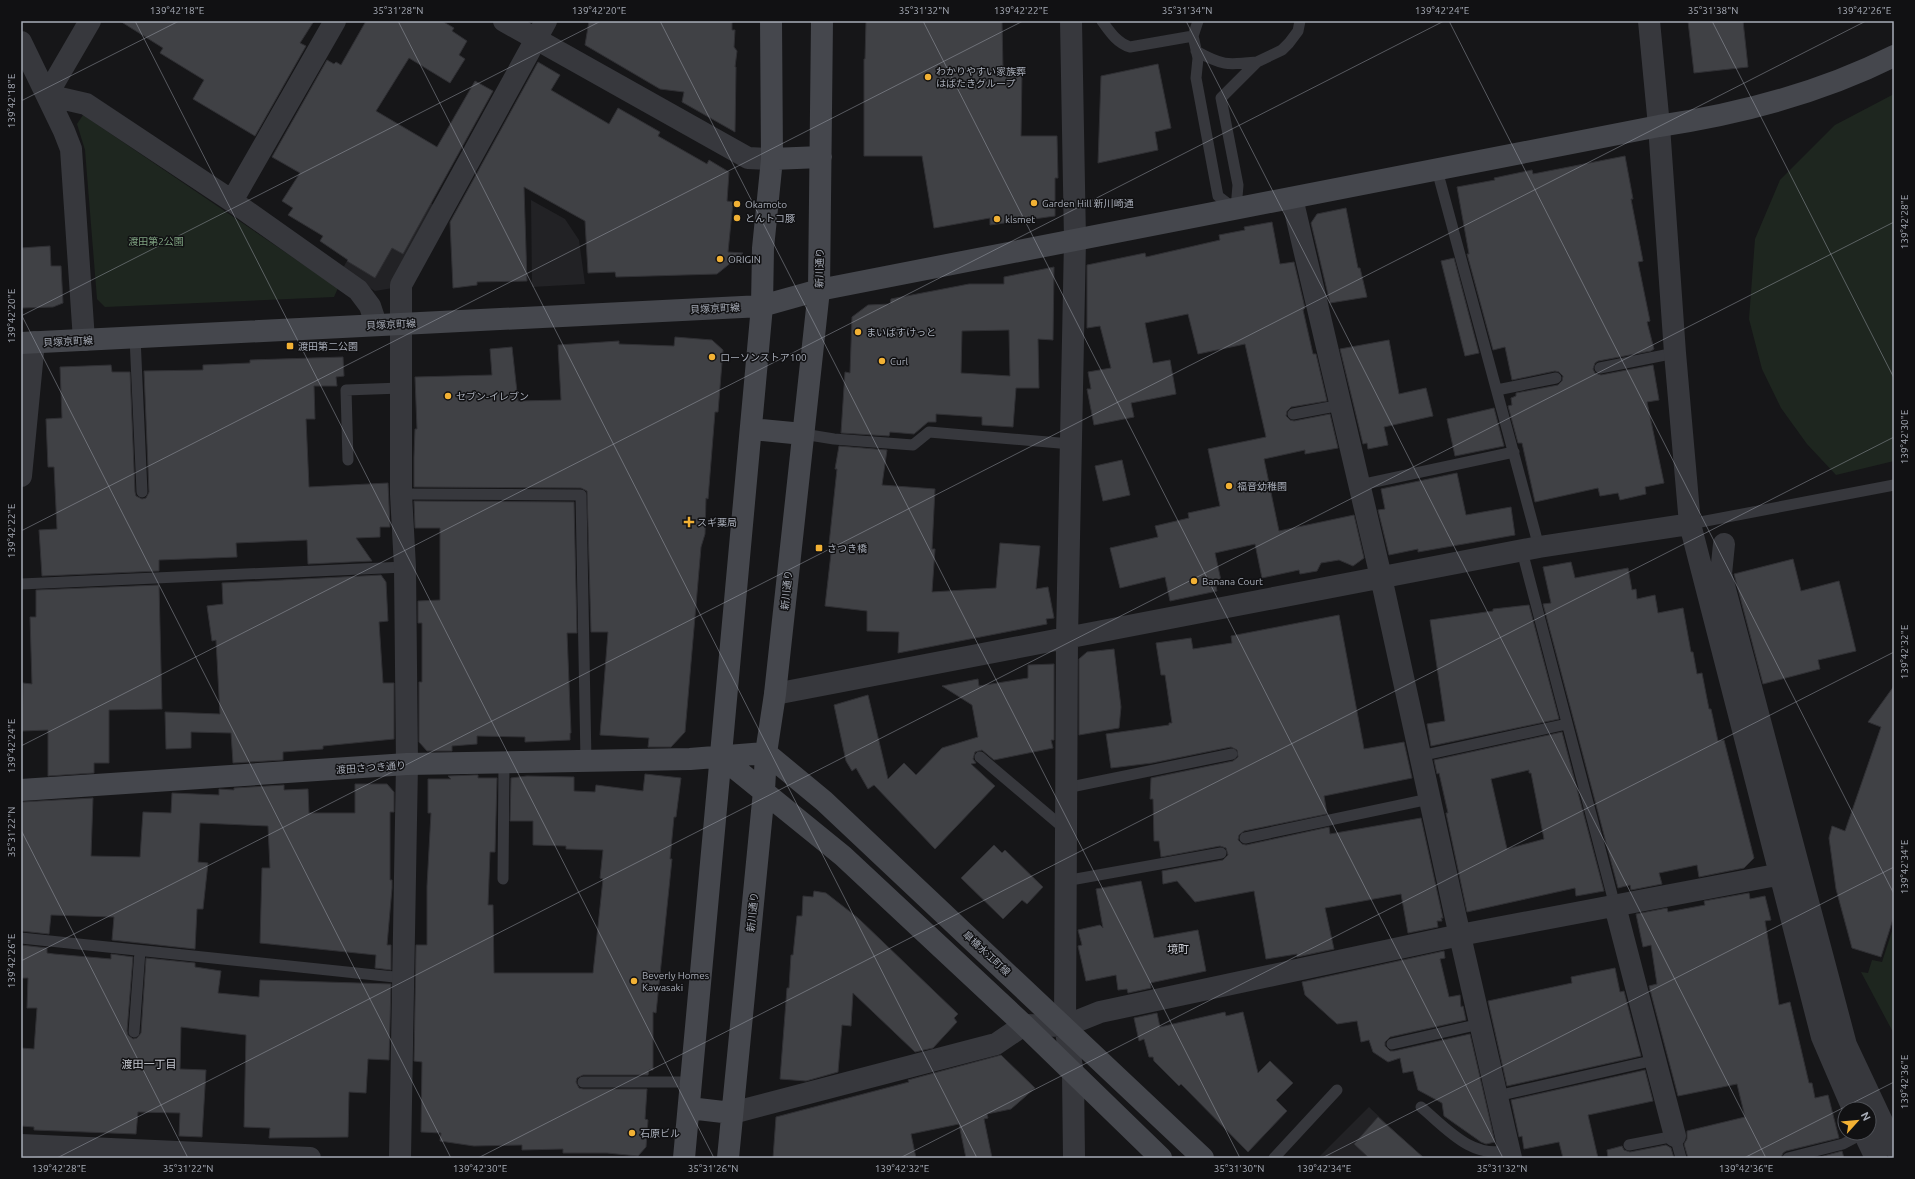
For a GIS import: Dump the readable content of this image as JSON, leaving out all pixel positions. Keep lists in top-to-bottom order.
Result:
{
  "streets": {
    "street": [
      "新川通り",
      "貝塚京町線",
      "渡田さつき通り",
      "皐橋水江町線"
    ]
  },
  "crossings": [
    ["新川通り", "貝塚京町線"],
    ["新川通り", "渡田さつき通り"],
    ["新川通り", "皐橋水江町線"],
    ["渡田さつき通り", "皐橋水江町線"]
  ],
  "districts": ["境町", "渡田一丁目"],
  "parks": ["渡田第2公園"],
  "places": {
    "other": [
      "わかりやすい家族葬 はばたきグループ",
      "Garden Hill 新川崎通",
      "Okamoto",
      "とんトコ豚",
      "klsmet",
      "ORIGIN",
      "まいばすけっと",
      "ローソンストア100",
      "Curl",
      "セブン-イレブン",
      "福音幼稚園",
      "Banana Court",
      "Beverly Homes Kawasaki",
      "石原ビル"
    ],
    "transit": ["渡田第二公園", "さつき橋"],
    "health": ["スギ薬局"]
  },
  "north": "top right",
  "coordinates": [
    "139°42'18\"E",
    "35°31'28\"N",
    "139°42'20\"E",
    "35°31'32\"N",
    "139°42'22\"E",
    "35°31'34\"N",
    "139°42'24\"E",
    "35°31'38\"N",
    "139°42'26\"E",
    "139°42'28\"E",
    "139°42'30\"E",
    "139°42'32\"E",
    "35°31'22\"N",
    "139°42'34\"E",
    "139°42'36\"E",
    "35°31'26\"N",
    "35°31'30\"N"
  ]
}
